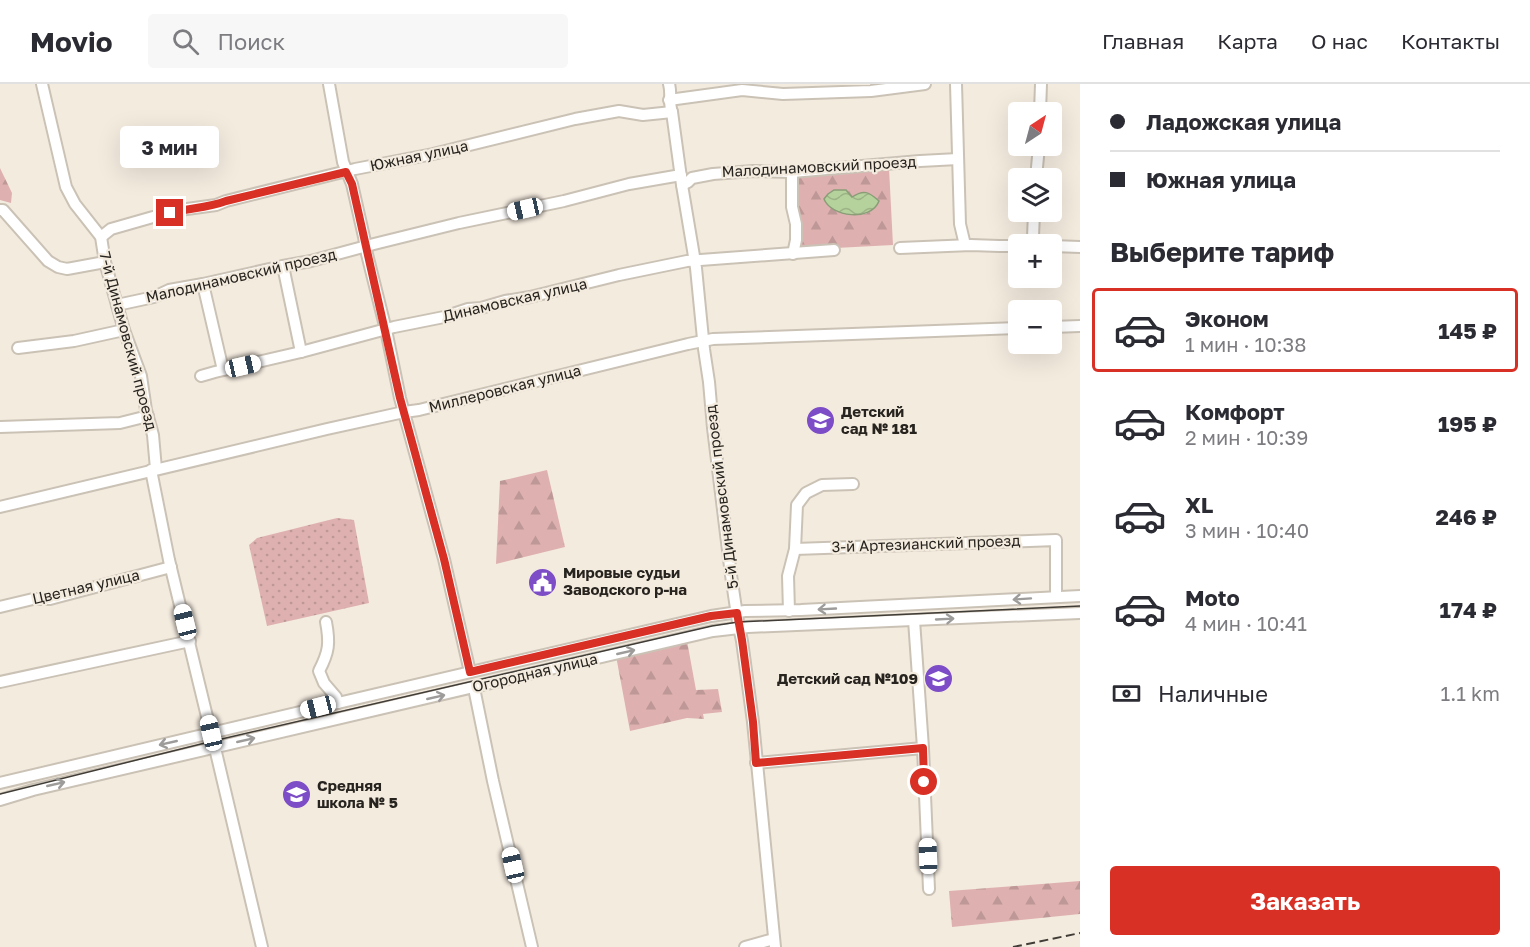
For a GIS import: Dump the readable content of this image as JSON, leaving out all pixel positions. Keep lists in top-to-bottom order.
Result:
{
  "streets": {
    "street": [
      "Южная улица",
      "Малодинамовский проезд",
      "Динамовская улица",
      "7-й Динамовский проезд",
      "Миллеровская улица",
      "5-й Динамовский проезд",
      "3-й Артезианский проезд",
      "Цветная улица",
      "Огородная улица"
    ]
  },
  "crossings": [
    ["Южная улица", "7-й Динамовский проезд"],
    ["Южная улица", "5-й Динамовский проезд"],
    ["Малодинамовский проезд", "7-й Динамовский проезд"],
    ["Малодинамовский проезд", "5-й Динамовский проезд"],
    ["Динамовская улица", "5-й Динамовский проезд"],
    ["7-й Динамовский проезд", "Миллеровская улица"],
    ["7-й Динамовский проезд", "Цветная улица"],
    ["7-й Динамовский проезд", "Огородная улица"],
    ["Миллеровская улица", "5-й Динамовский проезд"],
    ["5-й Динамовский проезд", "Огородная улица"],
    ["3-й Артезианский проезд", "Огородная улица"]
  ],
  "places": {
    "school or university": ["Детский сад № 181", "Детский сад №109", "Средняя школа № 5"],
    "public building": ["Мировые судьи Заводского р-на"]
  },
  "north": "top right",
  "page": {
    "header": "Movio",
    "search": "Поиск",
    "nav": [
      "Главная",
      "Карта",
      "О нас",
      "Контакты"
    ],
    "banner": ["Ладожская улица", "Южная улица"],
    "map_buttons": ["+", "−"],
    "bubble": "3 мин",
    "heading": "Выберите тариф",
    "list": [
      {
        "name": "Эконом",
        "note": "1 мин · 10:38",
        "value": "145 ₽"
      },
      {
        "name": "Комфорт",
        "note": "2 мин · 10:39",
        "value": "195 ₽"
      },
      {
        "name": "XL",
        "note": "3 мин · 10:40",
        "value": "246 ₽"
      },
      {
        "name": "Moto",
        "note": "4 мин · 10:41",
        "value": "174 ₽"
      }
    ],
    "pay": ["Наличные", "1.1 km"],
    "buttons": "Заказать"
  }
}
